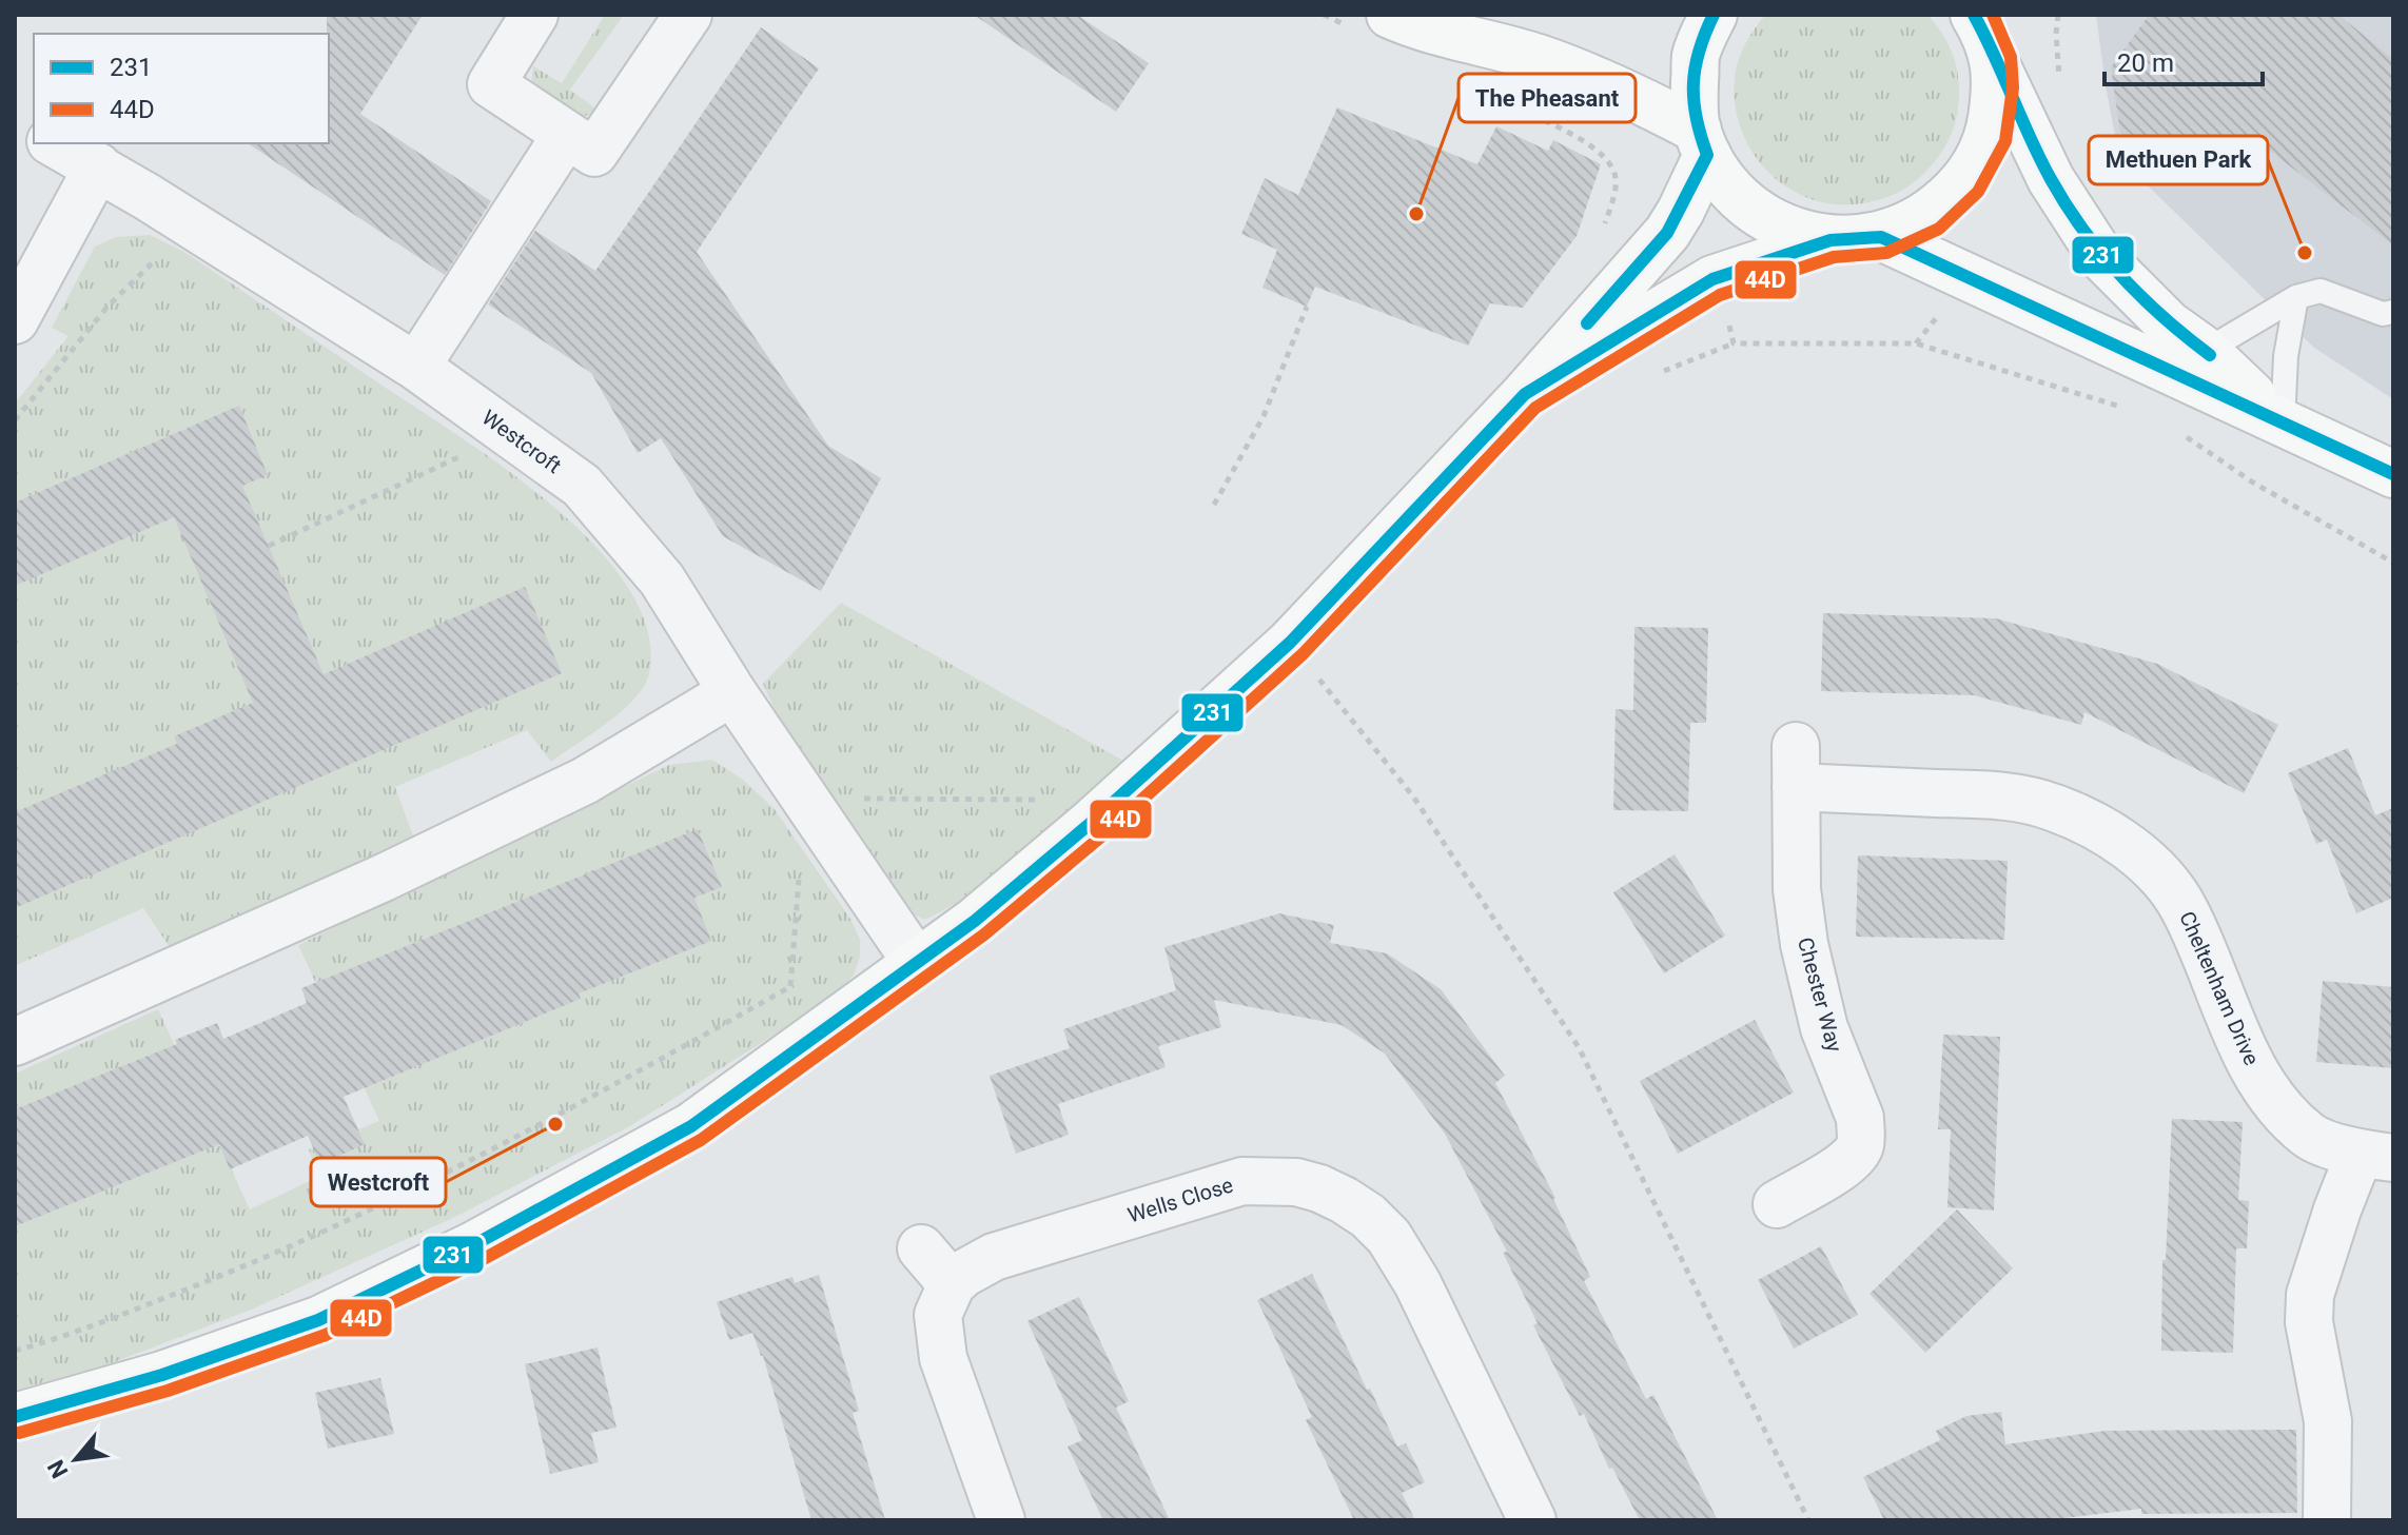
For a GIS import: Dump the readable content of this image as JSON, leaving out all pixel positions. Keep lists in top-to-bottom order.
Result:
{
  "streets": {
    "street": [
      "Westcroft",
      "Cheltenham Drive",
      "Chester Way",
      "Wells Close"
    ]
  },
  "crossings": [
    ["Cheltenham Drive", "Chester Way"]
  ],
  "places": ["The Pheasant", "Methuen Park", "Westcroft"],
  "lines": ["transit line 231", "transit line 44D"],
  "legend": ["231", "44D"],
  "scale_bar": "20 m",
  "north": "bottom left"
}
